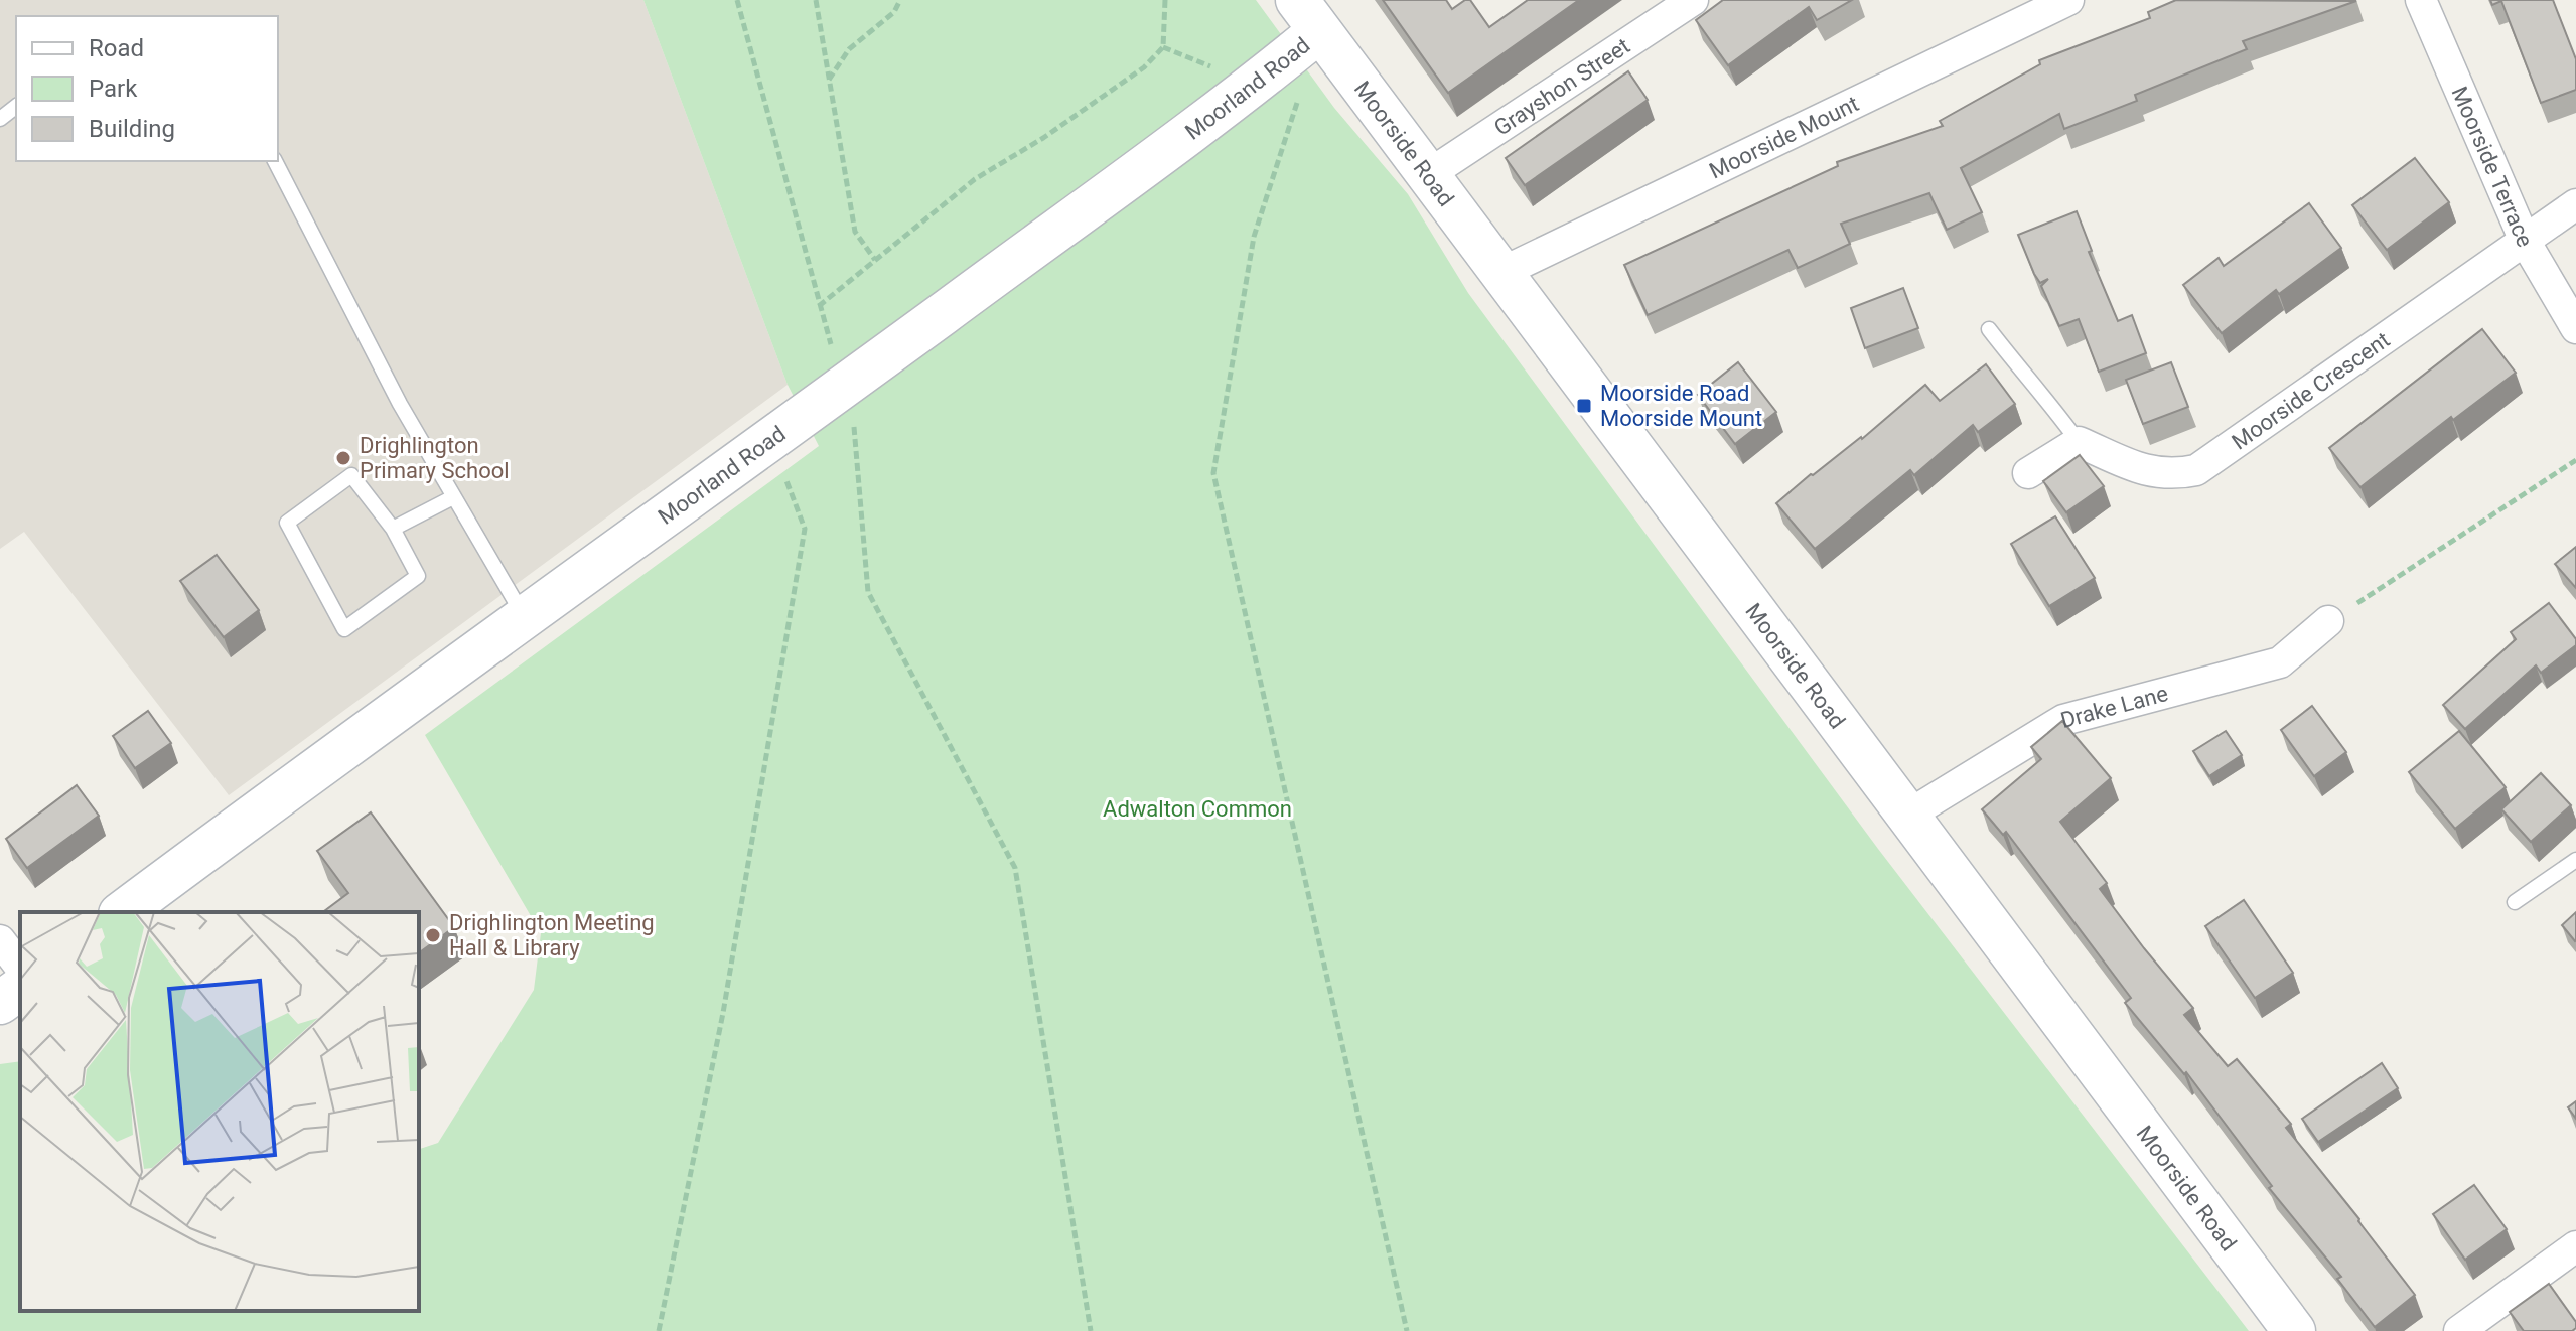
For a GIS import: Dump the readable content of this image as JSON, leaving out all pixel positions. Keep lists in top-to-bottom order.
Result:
{
  "streets": {
    "street": [
      "Moorland Road",
      "Grayshon Street",
      "Moorside Mount",
      "Moorside Road",
      "Moorside Terrace",
      "Moorside Crescent",
      "Drake Lane"
    ]
  },
  "crossings": [
    ["Moorland Road", "Moorside Road"],
    ["Grayshon Street", "Moorside Road"],
    ["Moorside Mount", "Moorside Road"],
    ["Moorside Road", "Drake Lane"],
    ["Moorside Terrace", "Moorside Crescent"]
  ],
  "parks": ["Adwalton Common"],
  "places": {
    "transit": ["Moorside Road Moorside Mount"],
    "other": ["Drighlington Primary School", "Drighlington Meeting Hall & Library"]
  },
  "legend": ["Road", "Park", "Building"]
}
